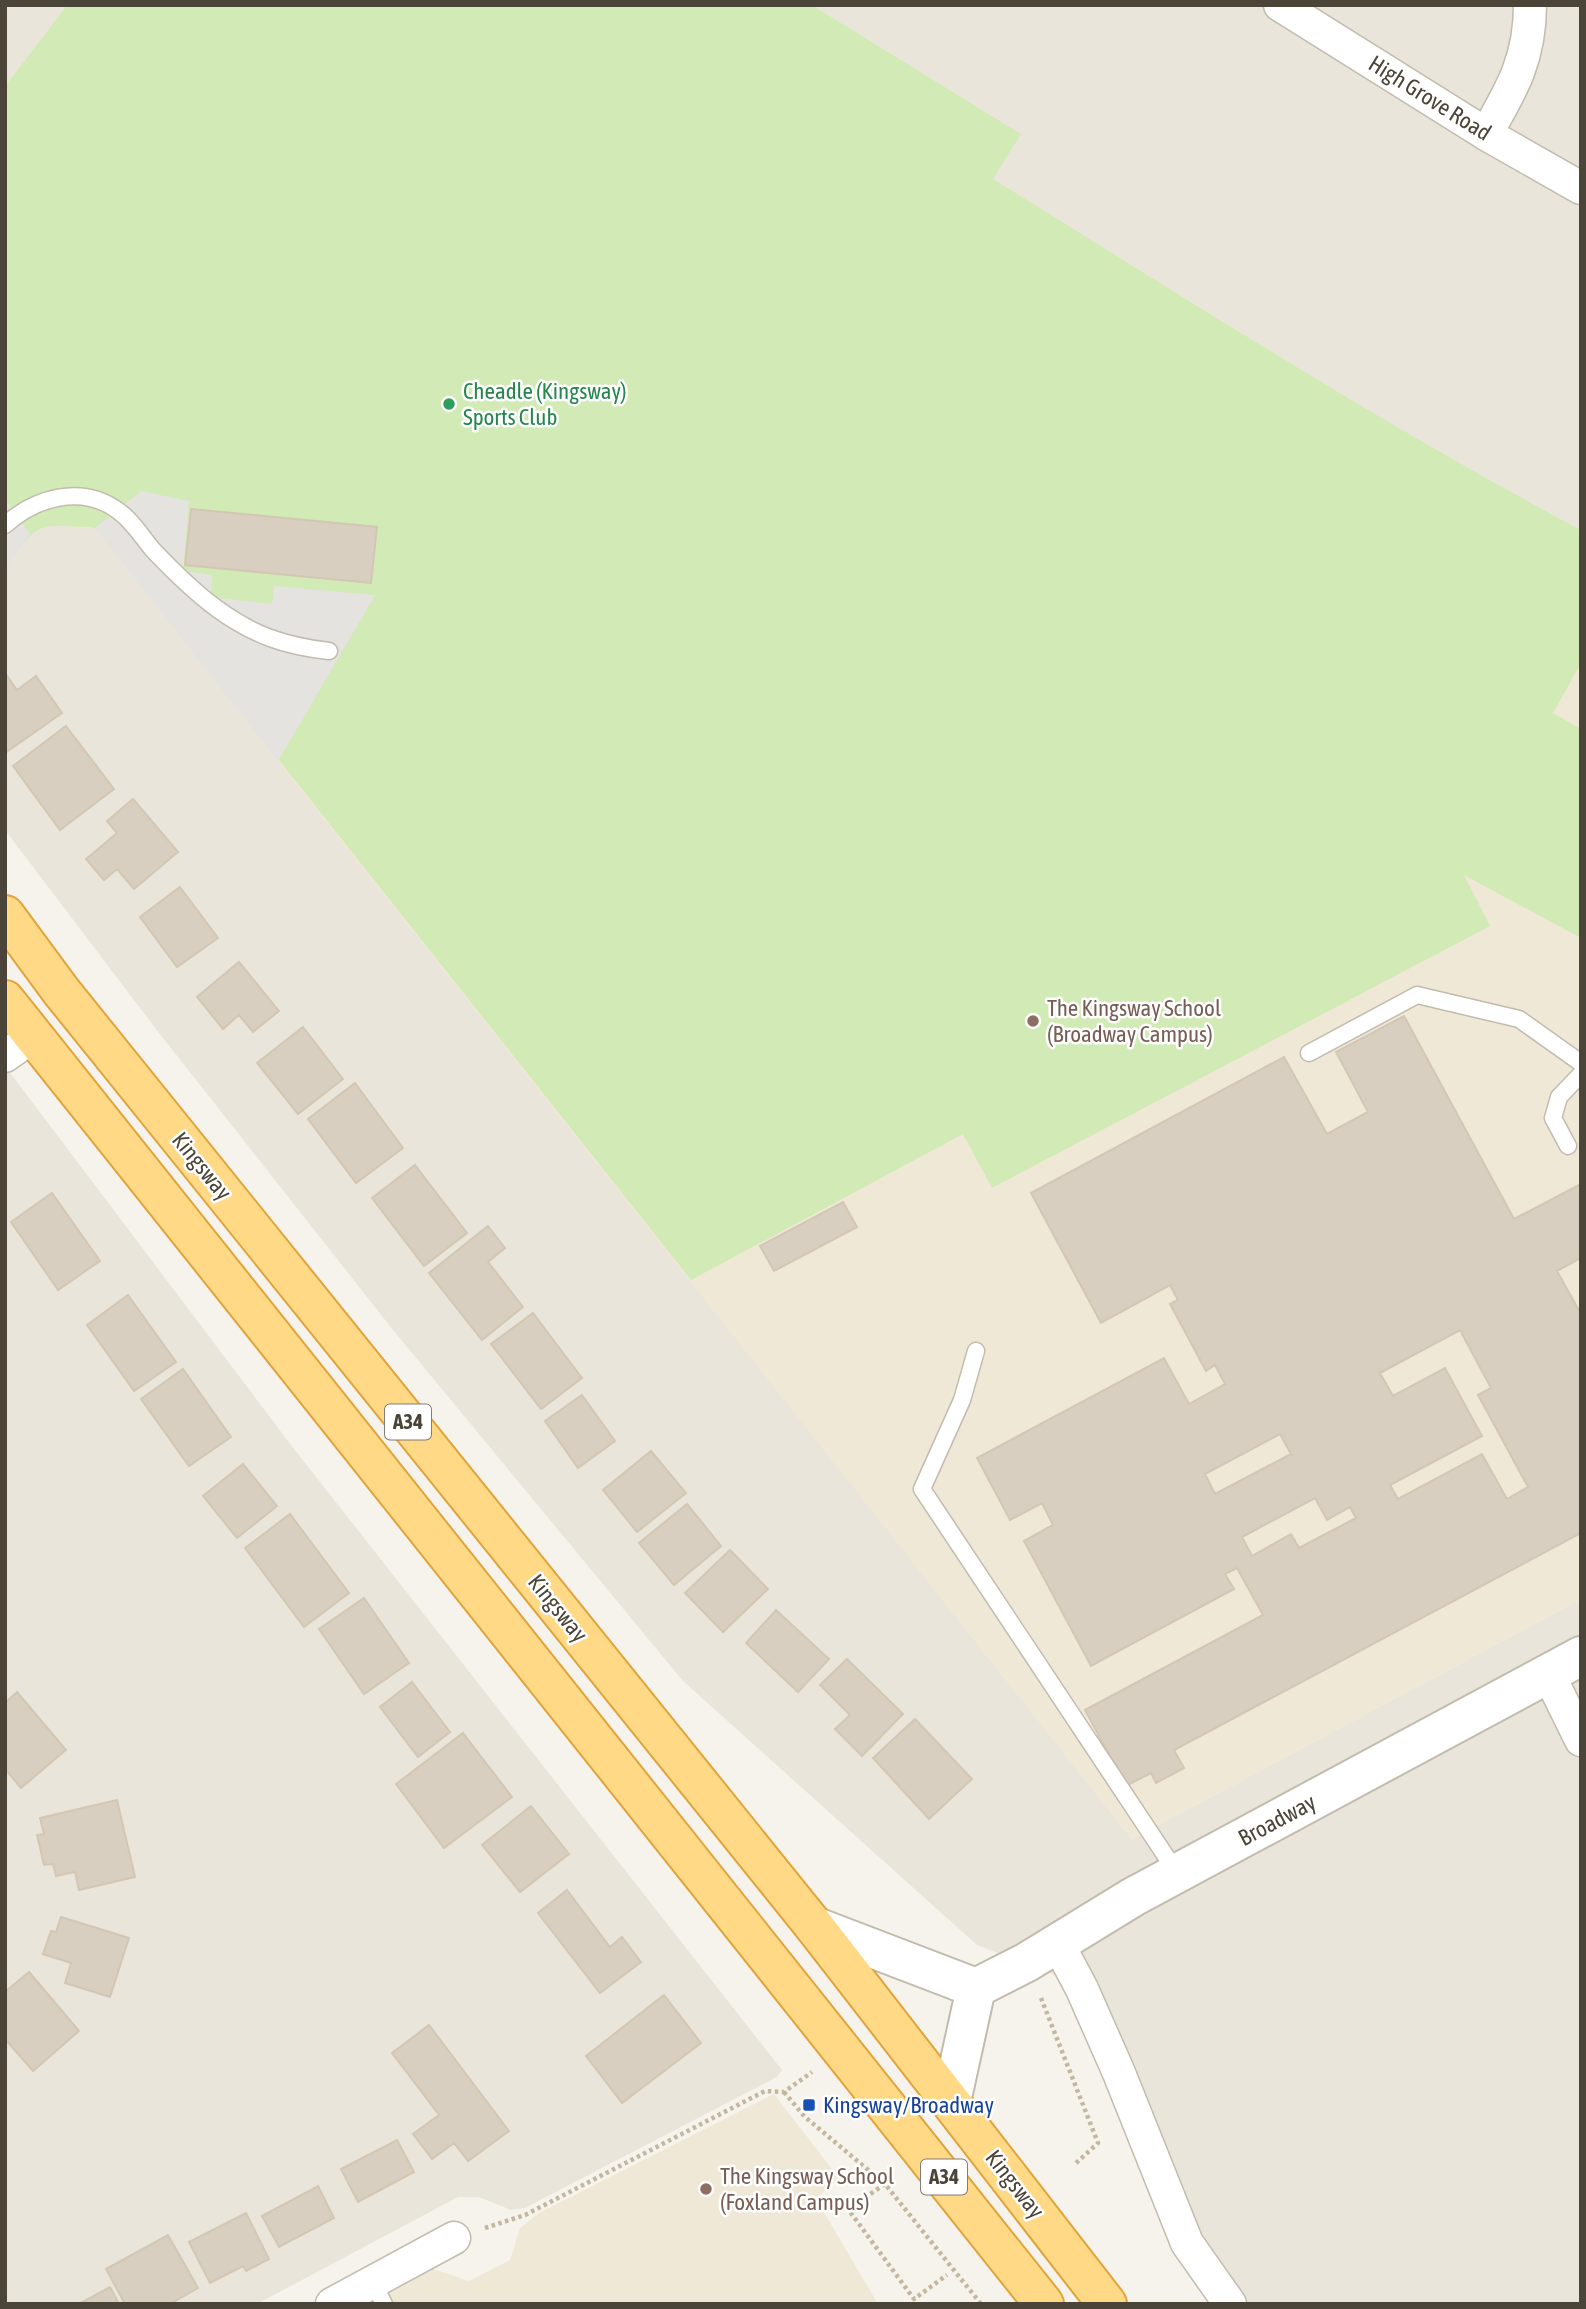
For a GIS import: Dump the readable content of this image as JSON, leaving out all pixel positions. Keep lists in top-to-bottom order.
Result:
{
  "streets": {
    "highway": ["Kingsway", "A34"],
    "street": ["High Grove Road", "Broadway"]
  },
  "places": {
    "other": ["Cheadle (Kingsway) Sports Club", "The Kingsway School (Broadway Campus)", "The Kingsway School (Foxland Campus)"],
    "transit": ["Kingsway/Broadway"]
  }
}
